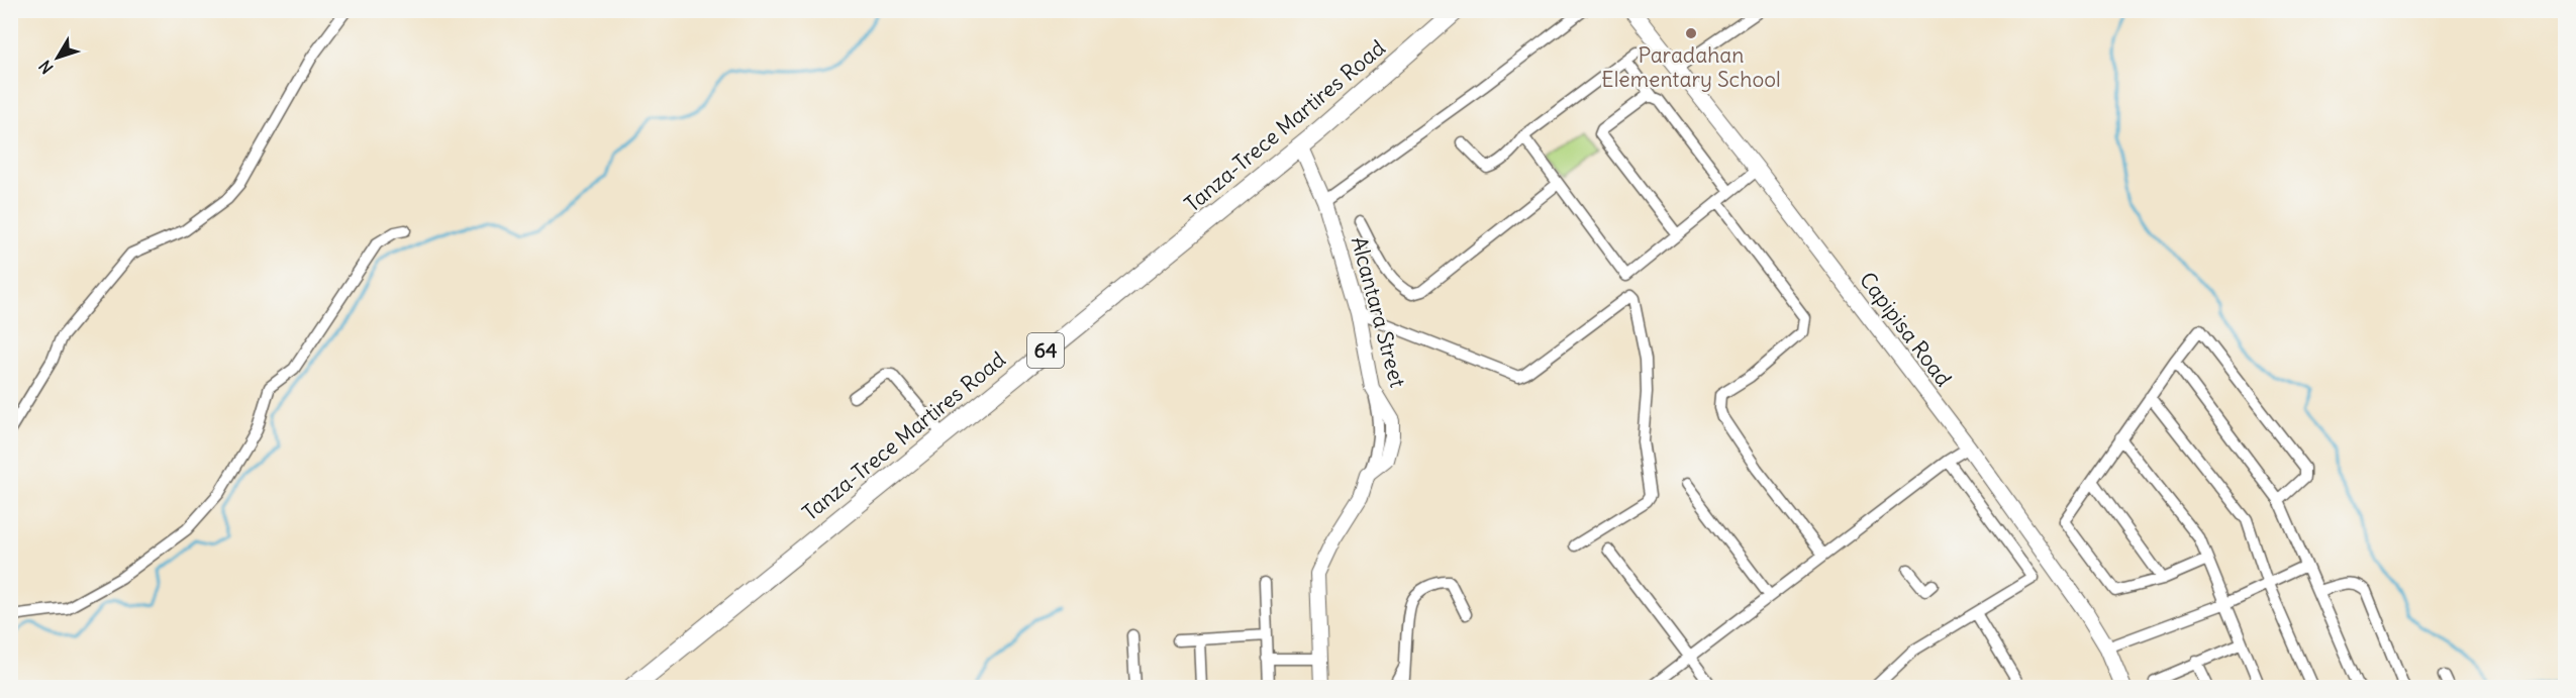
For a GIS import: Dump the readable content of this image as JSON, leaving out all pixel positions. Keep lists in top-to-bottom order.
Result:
{
  "streets": {
    "main road": ["Tanza-Trece Martires Road", "Capipisa Road", "64"],
    "street": ["Alcantara Street"]
  },
  "crossings": [
    ["Tanza-Trece Martires Road", "Alcantara Street"]
  ],
  "places": ["Paradahan Elementary School"],
  "north": "bottom left"
}
